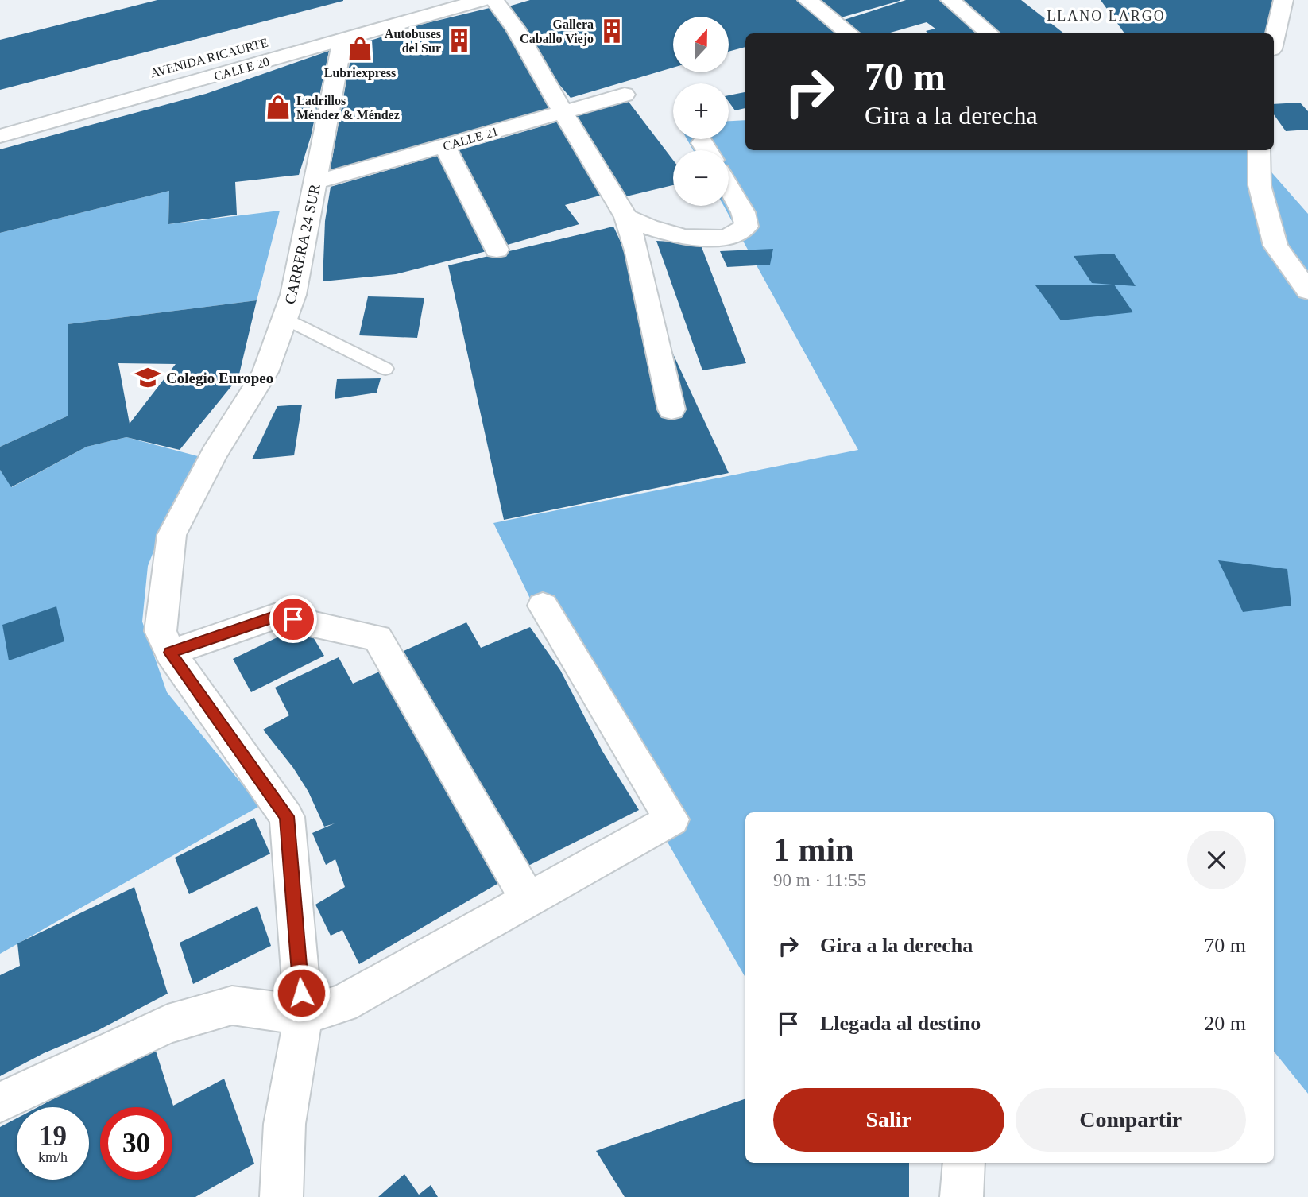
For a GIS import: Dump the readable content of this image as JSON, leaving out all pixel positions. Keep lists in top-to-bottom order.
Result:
{
  "streets": {
    "street": [
      "AVENIDA RICAURTE",
      "CALLE 20",
      "CALLE 21",
      "CARRERA 24 SUR"
    ]
  },
  "crossings": [
    ["CALLE 20", "CARRERA 24 SUR"],
    ["CALLE 21", "CARRERA 24 SUR"]
  ],
  "districts": ["LLANO LARGO"],
  "places": {
    "building": ["Gallera Caballo Viejo", "Autobuses del Sur"],
    "shop": ["Lubriexpress", "Ladrillos Méndez & Méndez"],
    "school or university": ["Colegio Europeo"]
  },
  "north": "top",
  "page": {
    "map_buttons": ["+", "−"],
    "turn": ["70 m", "Gira a la derecha"],
    "heading": ["1 min", "90 m · 11:55"],
    "list": [
      {
        "name": "Gira a la derecha",
        "value": "70 m"
      },
      {
        "name": "Llegada al destino",
        "value": "20 m"
      }
    ],
    "buttons": ["Salir", "Compartir"],
    "speed": "19 km/h",
    "limit": "30"
  }
}
